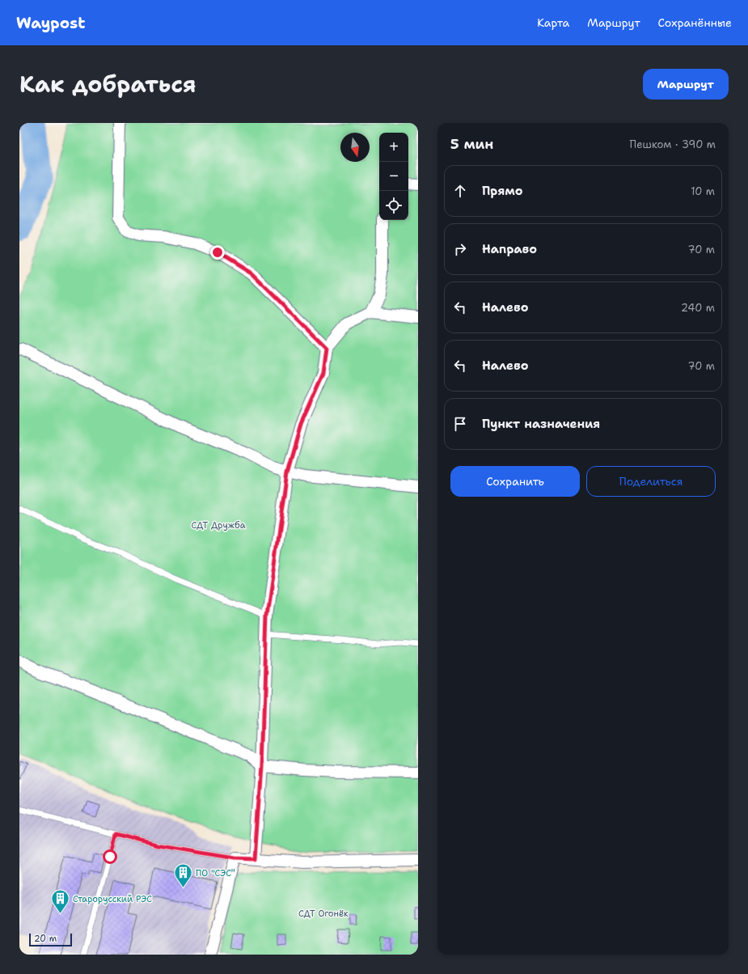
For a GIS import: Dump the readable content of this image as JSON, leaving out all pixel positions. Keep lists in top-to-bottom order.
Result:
{
  "parks": ["СДТ Дружба", "СДТ Огонёк"],
  "places": {
    "building": ["ПО \"СЭС\"", "Старорусский РЭС"]
  },
  "scale_bar": "20 m",
  "north": "bottom",
  "page": {
    "header": "Waypost",
    "nav": ["Карта", "Маршрут", "Сохранённые"],
    "title": "Как добраться",
    "buttons": [
      "Маршрут",
      ["Сохранить", "Поделиться"]
    ],
    "heading": ["5 мин", "Пешком · 390 m"],
    "map_buttons": ["+", "−"],
    "list": [
      ["Прямо", "10 m"],
      ["Направо", "70 m"],
      ["Налево", "240 m"],
      ["Налево", "70 m"],
      "Пункт назначения"
    ],
    "scale": "20 m"
  }
}
